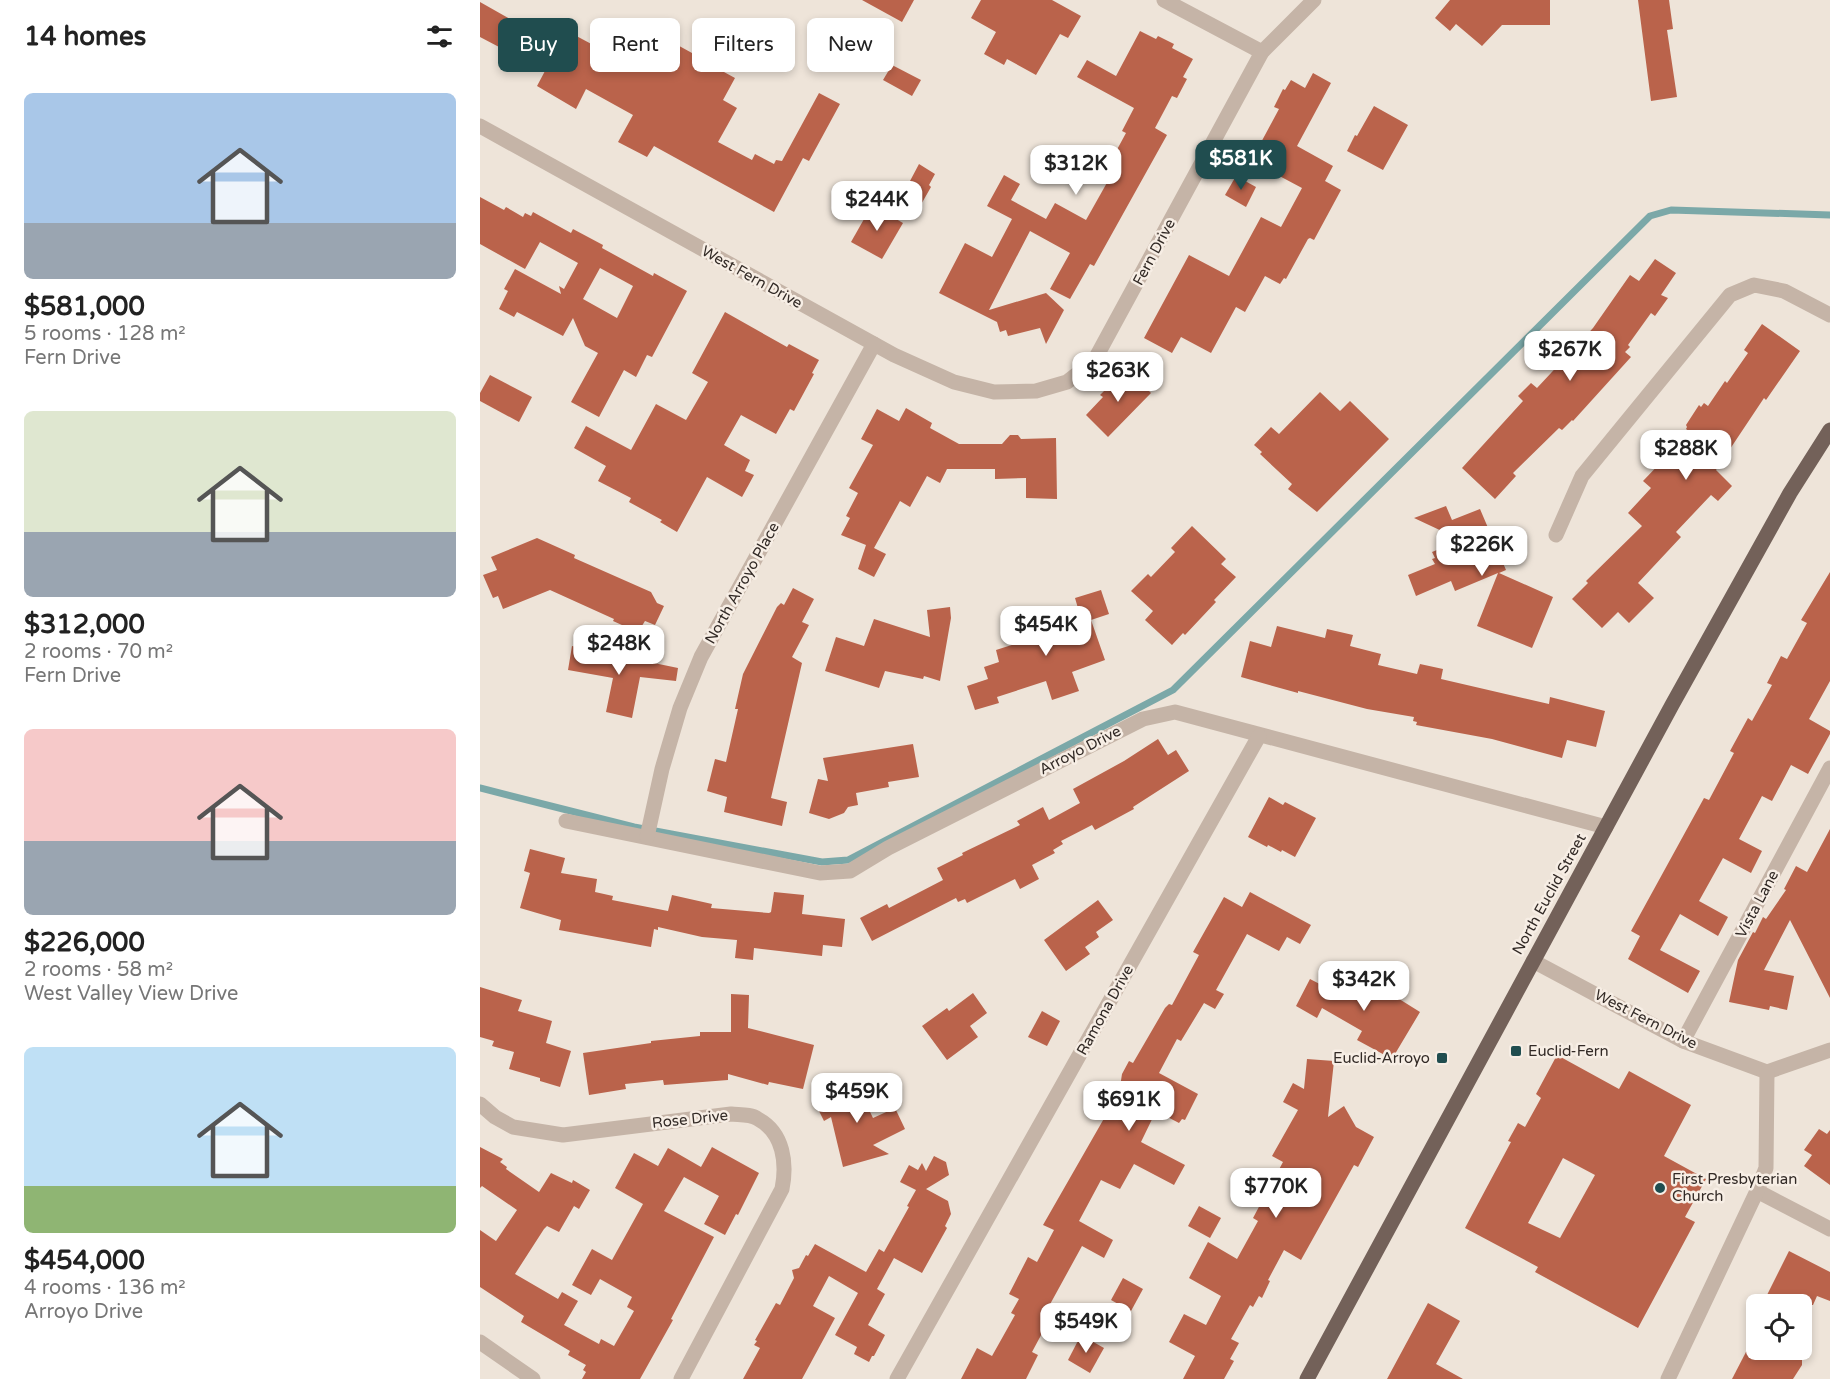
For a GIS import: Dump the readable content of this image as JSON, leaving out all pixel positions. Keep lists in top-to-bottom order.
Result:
{
  "streets": {
    "main road": ["North Euclid Street"],
    "street": [
      "Fern Drive",
      "West Fern Drive",
      "North Arroyo Place",
      "Arroyo Drive",
      "Vista Lane",
      "Ramona Drive",
      "Rose Drive"
    ]
  },
  "crossings": [
    ["Fern Drive", "West Fern Drive"],
    ["West Fern Drive", "North Arroyo Place"],
    ["West Fern Drive", "North Euclid Street"],
    ["West Fern Drive", "Vista Lane"],
    ["North Arroyo Place", "Arroyo Drive"],
    ["Arroyo Drive", "North Euclid Street"],
    ["Arroyo Drive", "Ramona Drive"]
  ],
  "places": {
    "transit": ["Euclid-Fern", "Euclid-Arroyo"],
    "other": ["First Presbyterian Church"]
  },
  "page": {
    "heading": "14 homes",
    "chip": [
      "Buy",
      "Rent",
      "Filters",
      "New"
    ],
    "list": [
      {
        "name": "$581,000",
        "note": "5 rooms · 128 m² · Fern Drive"
      },
      {
        "name": "$312,000",
        "note": "2 rooms · 70 m² · Fern Drive"
      },
      {
        "name": "$226,000",
        "note": "2 rooms · 58 m² · West Valley View Drive"
      },
      {
        "name": "$454,000",
        "note": "4 rooms · 136 m² · Arroyo Drive"
      }
    ],
    "price": [
      "$581K",
      "$312K",
      "$244K",
      "$267K",
      "$263K",
      "$288K",
      "$226K",
      "$454K",
      "$248K",
      "$342K",
      "$459K",
      "$691K",
      "$770K",
      "$549K"
    ]
  }
}
